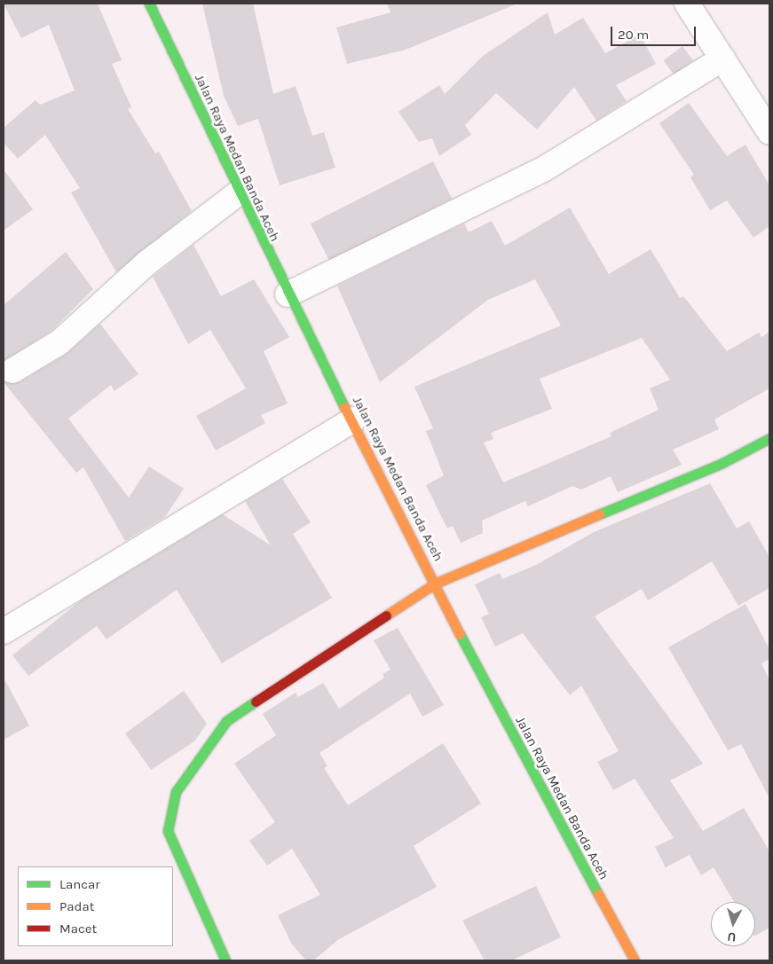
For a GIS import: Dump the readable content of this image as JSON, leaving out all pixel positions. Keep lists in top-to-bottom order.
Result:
{
  "streets": {
    "main road": ["Jalan Raya Medan Banda Aceh"]
  },
  "legend": ["Lancar", "Padat", "Macet"],
  "scale_bar": "20 m",
  "north": "bottom"
}
